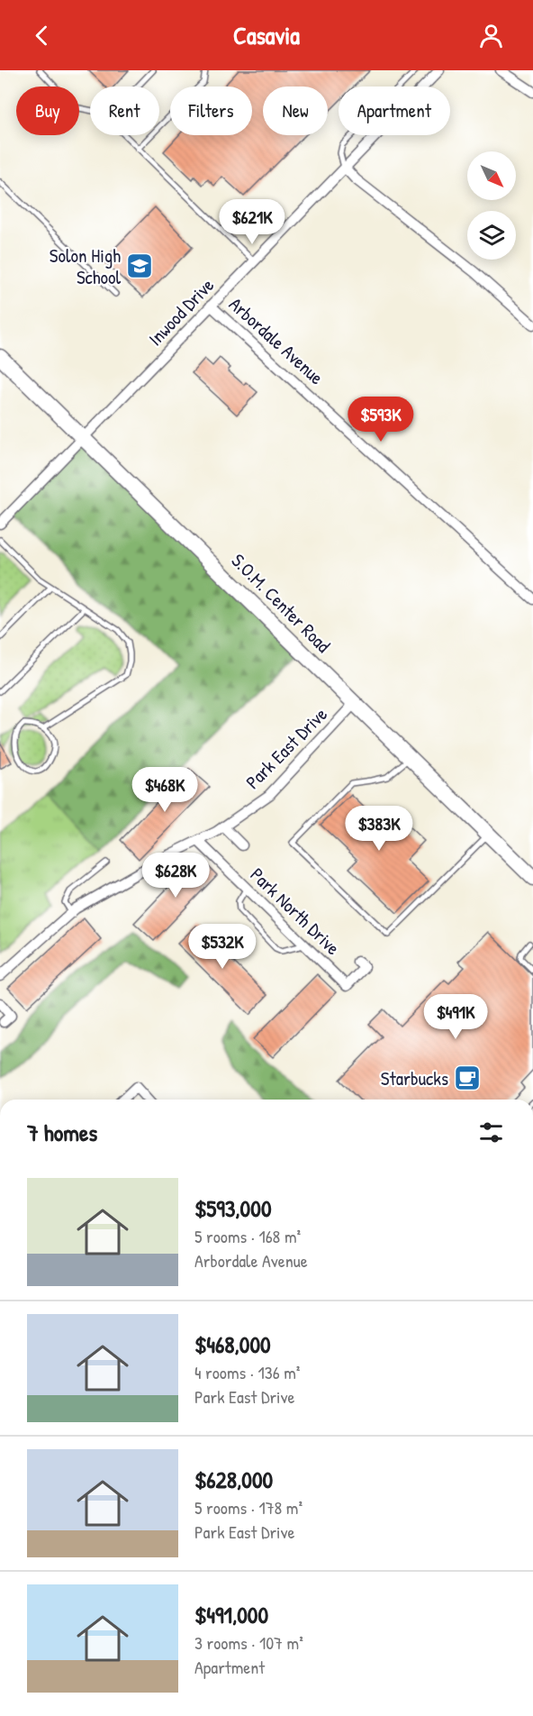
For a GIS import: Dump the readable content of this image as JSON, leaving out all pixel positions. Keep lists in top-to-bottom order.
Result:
{
  "streets": {
    "main road": ["S.O.M. Center Road"],
    "street": [
      "Inwood Drive",
      "Arbordale Avenue",
      "Park East Drive",
      "Park North Drive"
    ]
  },
  "crossings": [
    ["Inwood Drive", "Arbordale Avenue"],
    ["Inwood Drive", "S.O.M. Center Road"],
    ["S.O.M. Center Road", "Park East Drive"],
    ["Park East Drive", "Park North Drive"]
  ],
  "places": {
    "school or university": ["Solon High School"],
    "cafe": ["Starbucks"]
  },
  "north": "bottom right",
  "page": {
    "header": "Casavia",
    "chip": [
      "Buy",
      "Rent",
      "Filters",
      "New",
      "Apartment"
    ],
    "price": [
      "$621K",
      "$593K",
      "$468K",
      "$383K",
      "$628K",
      "$532K",
      "$491K"
    ],
    "heading": "7 homes",
    "list": [
      {
        "name": "$593,000",
        "note": "5 rooms · 168 m² · Arbordale Avenue"
      },
      {
        "name": "$468,000",
        "note": "4 rooms · 136 m² · Park East Drive"
      },
      {
        "name": "$628,000",
        "note": "5 rooms · 178 m² · Park East Drive"
      },
      {
        "name": "$491,000",
        "note": "3 rooms · 107 m² · Apartment"
      }
    ]
  }
}
